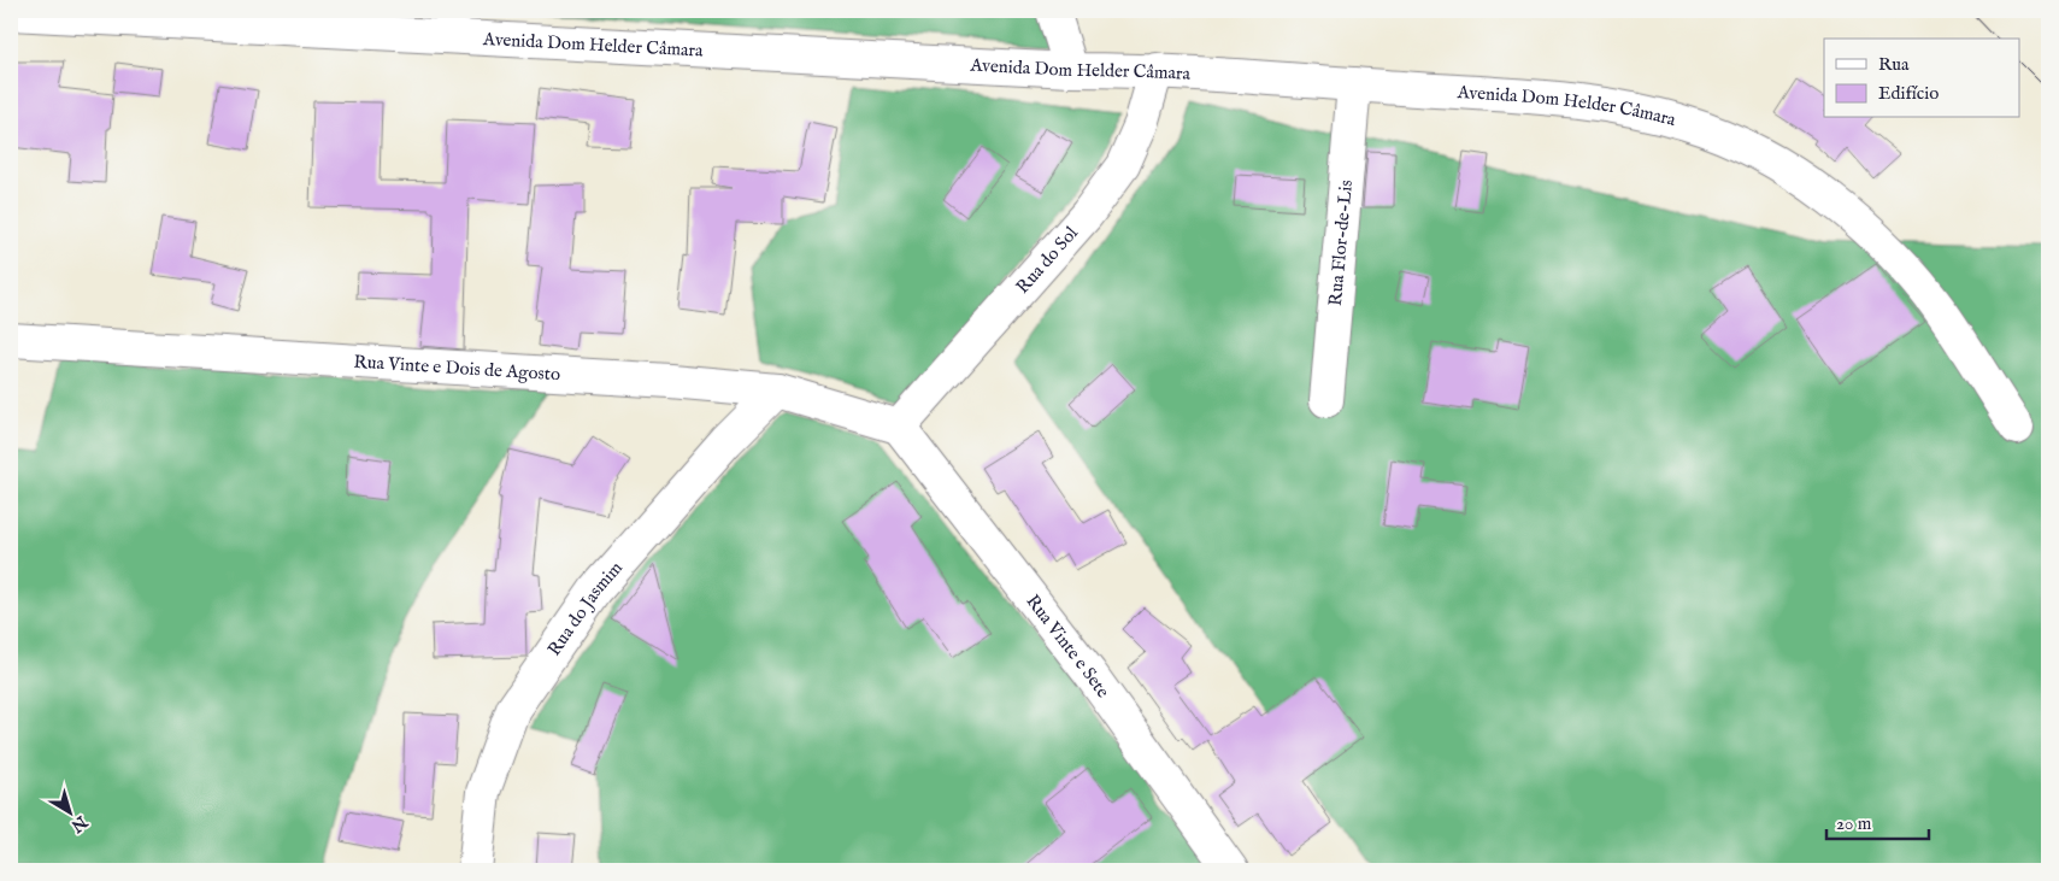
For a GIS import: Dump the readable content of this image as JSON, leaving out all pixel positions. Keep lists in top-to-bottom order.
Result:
{
  "streets": {
    "street": [
      "Avenida Dom Helder Câmara",
      "Rua Flor-de-Lis",
      "Rua do Sol",
      "Rua Vinte e Dois de Agosto",
      "Rua do Jasmim",
      "Rua Vinte e Sete"
    ]
  },
  "crossings": [
    ["Avenida Dom Helder Câmara", "Rua Flor-de-Lis"],
    ["Avenida Dom Helder Câmara", "Rua do Sol"],
    ["Rua do Sol", "Rua Vinte e Dois de Agosto"],
    ["Rua do Sol", "Rua Vinte e Sete"],
    ["Rua Vinte e Dois de Agosto", "Rua do Jasmim"],
    ["Rua Vinte e Dois de Agosto", "Rua Vinte e Sete"]
  ],
  "legend": ["Rua", "Edifício"],
  "scale_bar": "20 m",
  "north": "bottom right"
}
